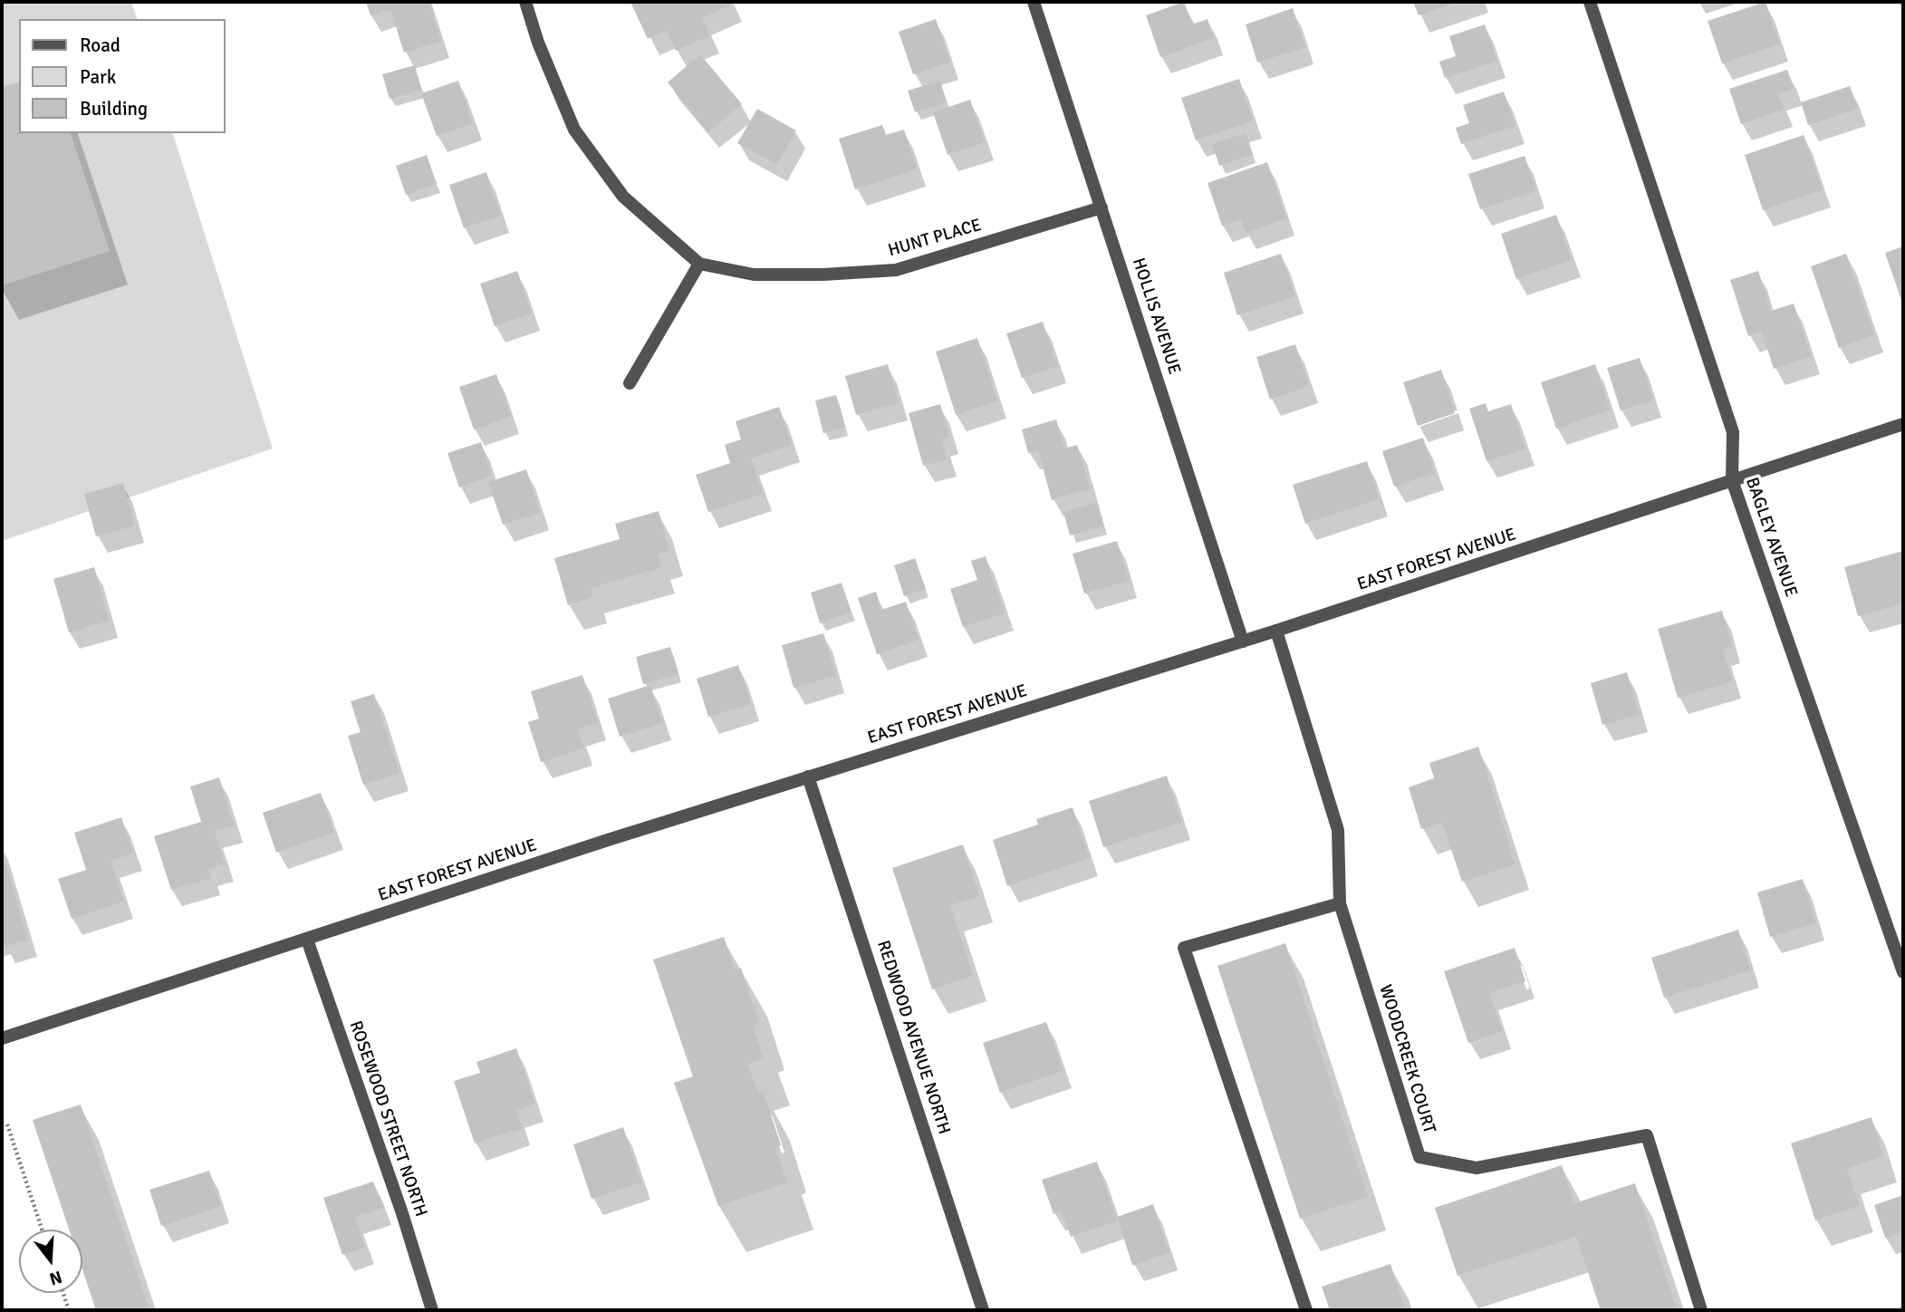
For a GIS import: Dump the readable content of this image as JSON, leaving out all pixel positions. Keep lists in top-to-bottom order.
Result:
{
  "streets": {
    "street": [
      "HUNT PLACE",
      "HOLLIS AVENUE",
      "BAGLEY AVENUE",
      "EAST FOREST AVENUE",
      "REDWOOD AVENUE NORTH",
      "WOODCREEK COURT",
      "ROSEWOOD STREET NORTH"
    ]
  },
  "crossings": [
    ["HUNT PLACE", "HOLLIS AVENUE"],
    ["HOLLIS AVENUE", "EAST FOREST AVENUE"],
    ["BAGLEY AVENUE", "EAST FOREST AVENUE"],
    ["EAST FOREST AVENUE", "REDWOOD AVENUE NORTH"],
    ["EAST FOREST AVENUE", "WOODCREEK COURT"],
    ["EAST FOREST AVENUE", "ROSEWOOD STREET NORTH"]
  ],
  "legend": ["Road", "Park", "Building"],
  "north": "bottom"
}
